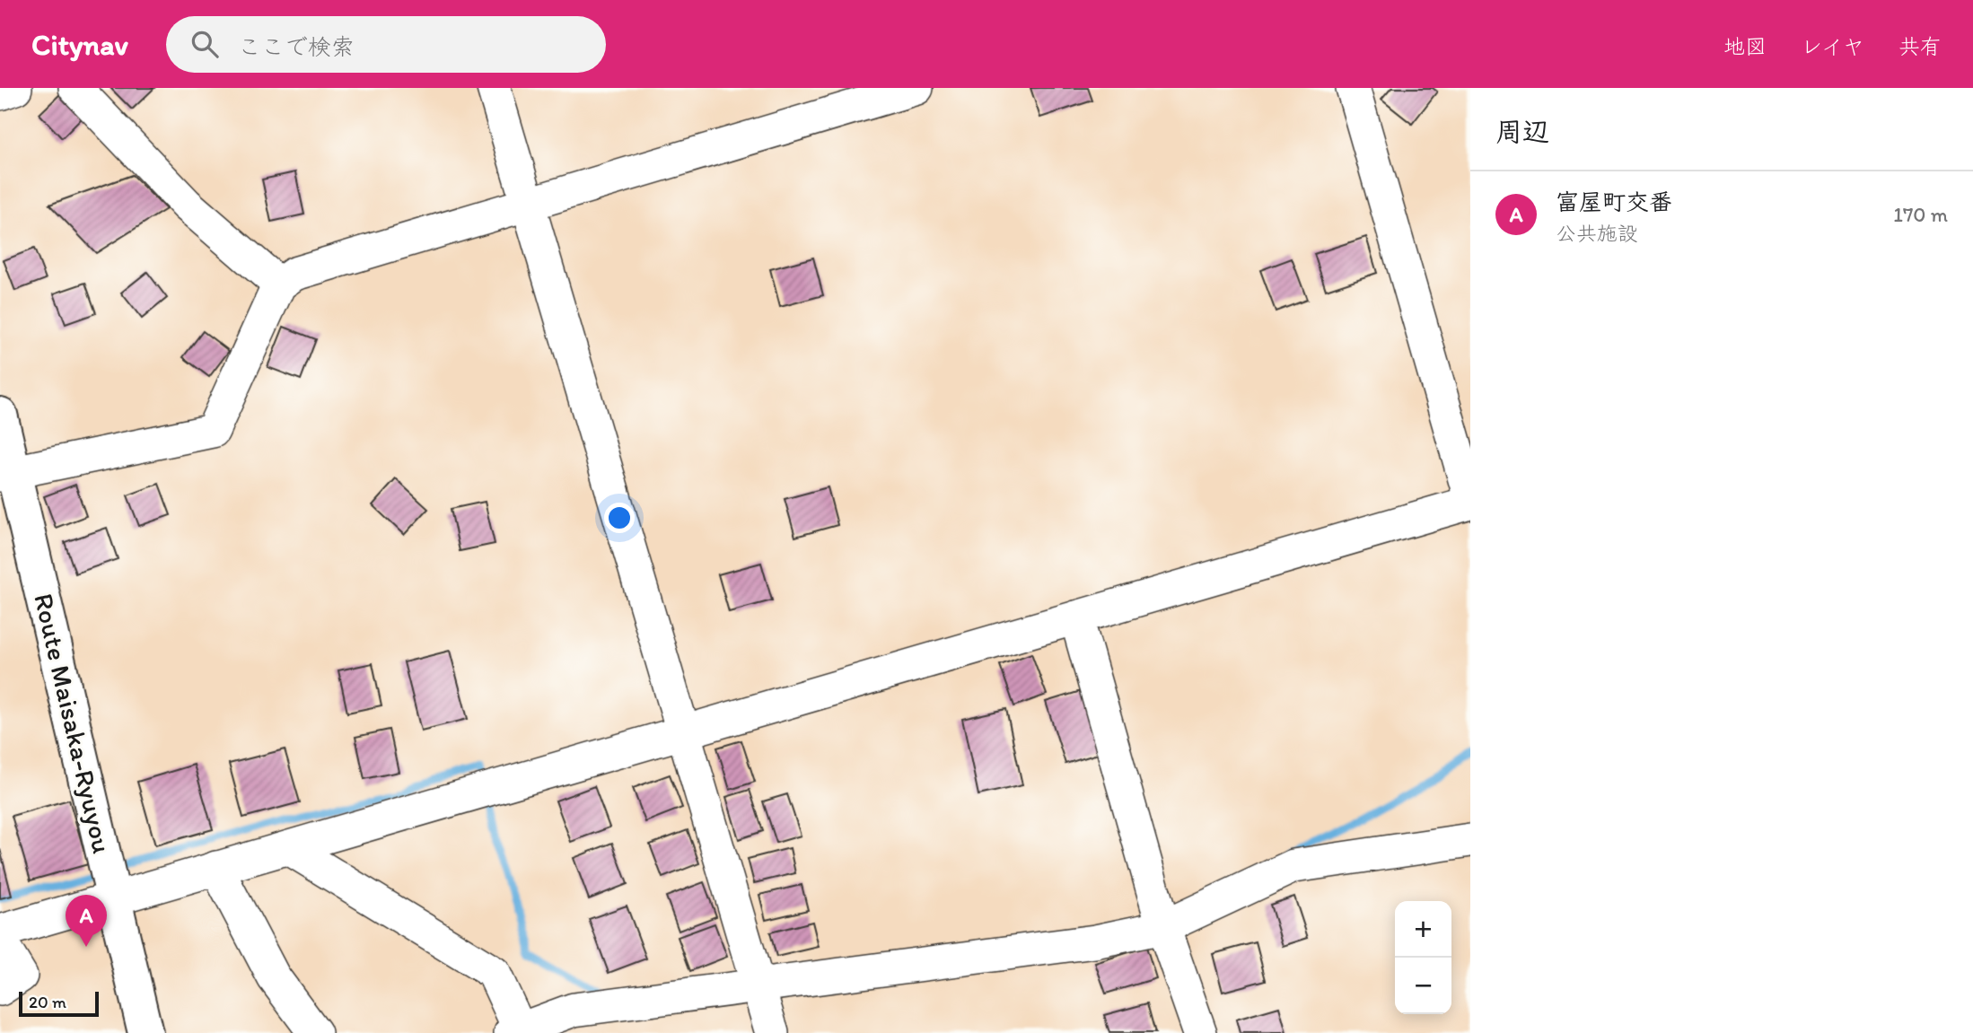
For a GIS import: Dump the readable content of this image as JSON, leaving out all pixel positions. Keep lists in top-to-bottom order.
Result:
{
  "streets": {
    "main road": ["Route Maisaka-Ryuyou"]
  },
  "scale_bar": "20 m",
  "page": {
    "header": "Citynav",
    "search": "ここで検索",
    "nav": ["地図", "レイヤ", "共有"],
    "heading": "周辺",
    "list": [
      {
        "mark": "A",
        "name": "富屋町交番",
        "note": "公共施設",
        "value": "170 m"
      }
    ],
    "pins": "A",
    "map_buttons": ["+", "−"],
    "scale": "20 m"
  }
}
